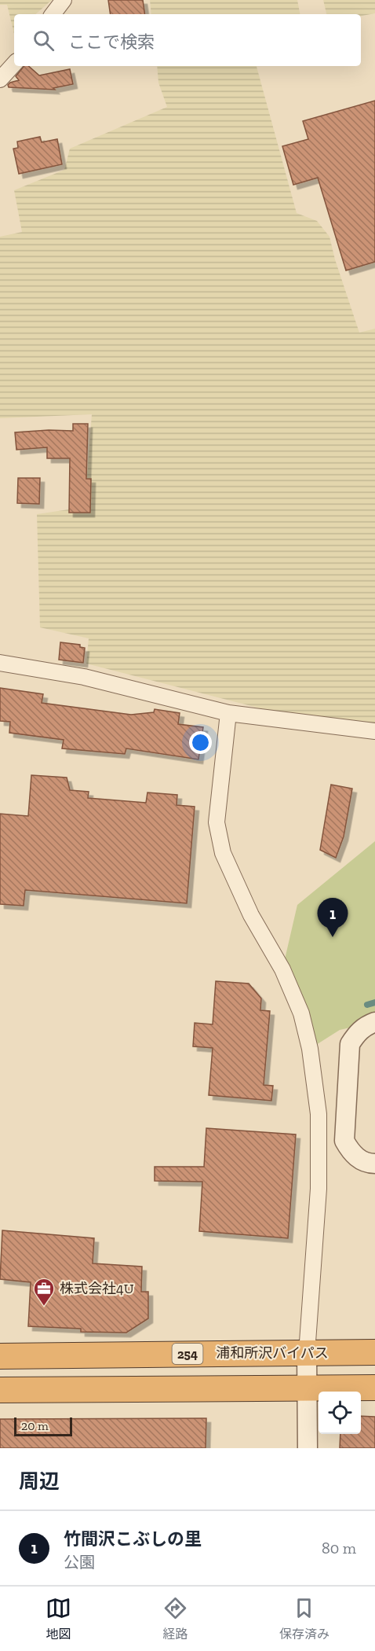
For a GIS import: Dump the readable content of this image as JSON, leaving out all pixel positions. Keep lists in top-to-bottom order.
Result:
{
  "streets": {
    "highway": ["浦和所沢バイパス", "254"]
  },
  "places": {
    "office": ["株式会社4U"]
  },
  "scale_bar": "20 m",
  "page": {
    "search": "ここで検索",
    "pins": "1",
    "scale": "20 m",
    "heading": "周辺",
    "list": [
      {
        "mark": "1",
        "name": "竹間沢こぶしの里",
        "note": "公園",
        "value": "80 m"
      }
    ],
    "nav": ["地図", "経路", "保存済み"]
  }
}
